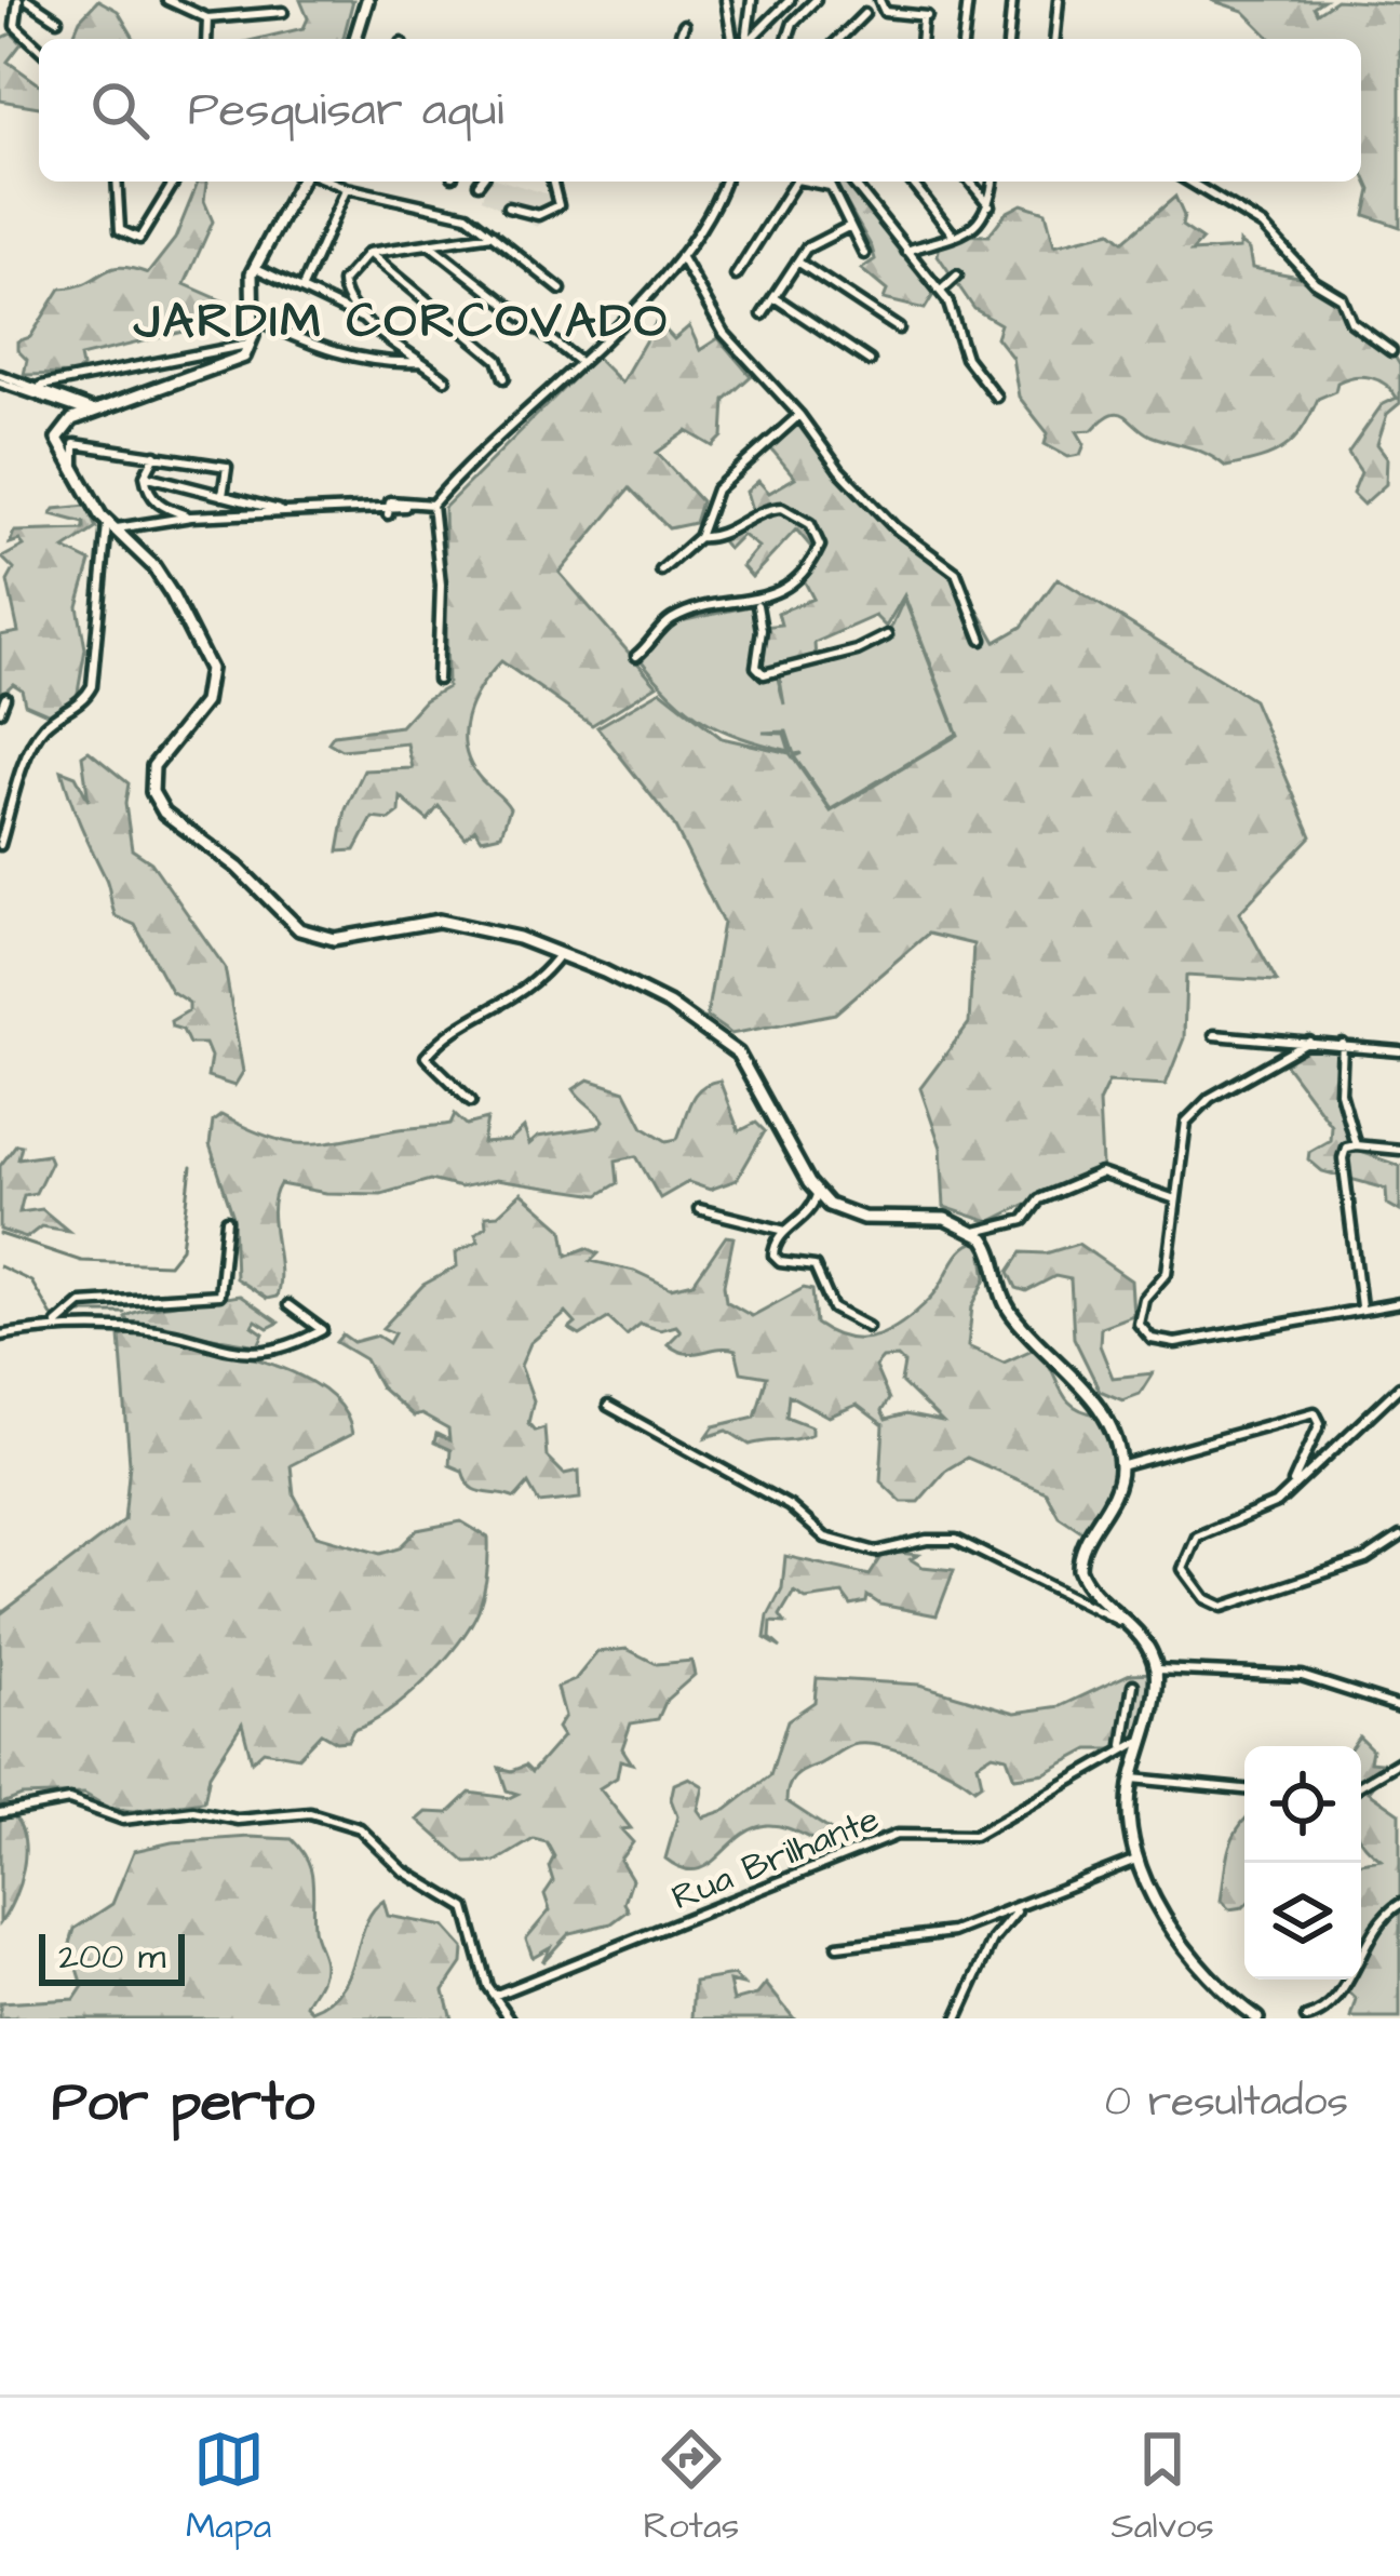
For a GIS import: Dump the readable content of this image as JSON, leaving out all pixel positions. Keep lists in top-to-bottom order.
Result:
{
  "streets": {
    "street": ["Rua Brilhante"]
  },
  "districts": ["JARDIM CORCOVADO"],
  "scale_bar": "200 m",
  "page": {
    "search": "Pesquisar aqui",
    "scale": "200 m",
    "heading": ["Por perto", "0 resultados"],
    "nav": ["Mapa", "Rotas", "Salvos"]
  }
}
